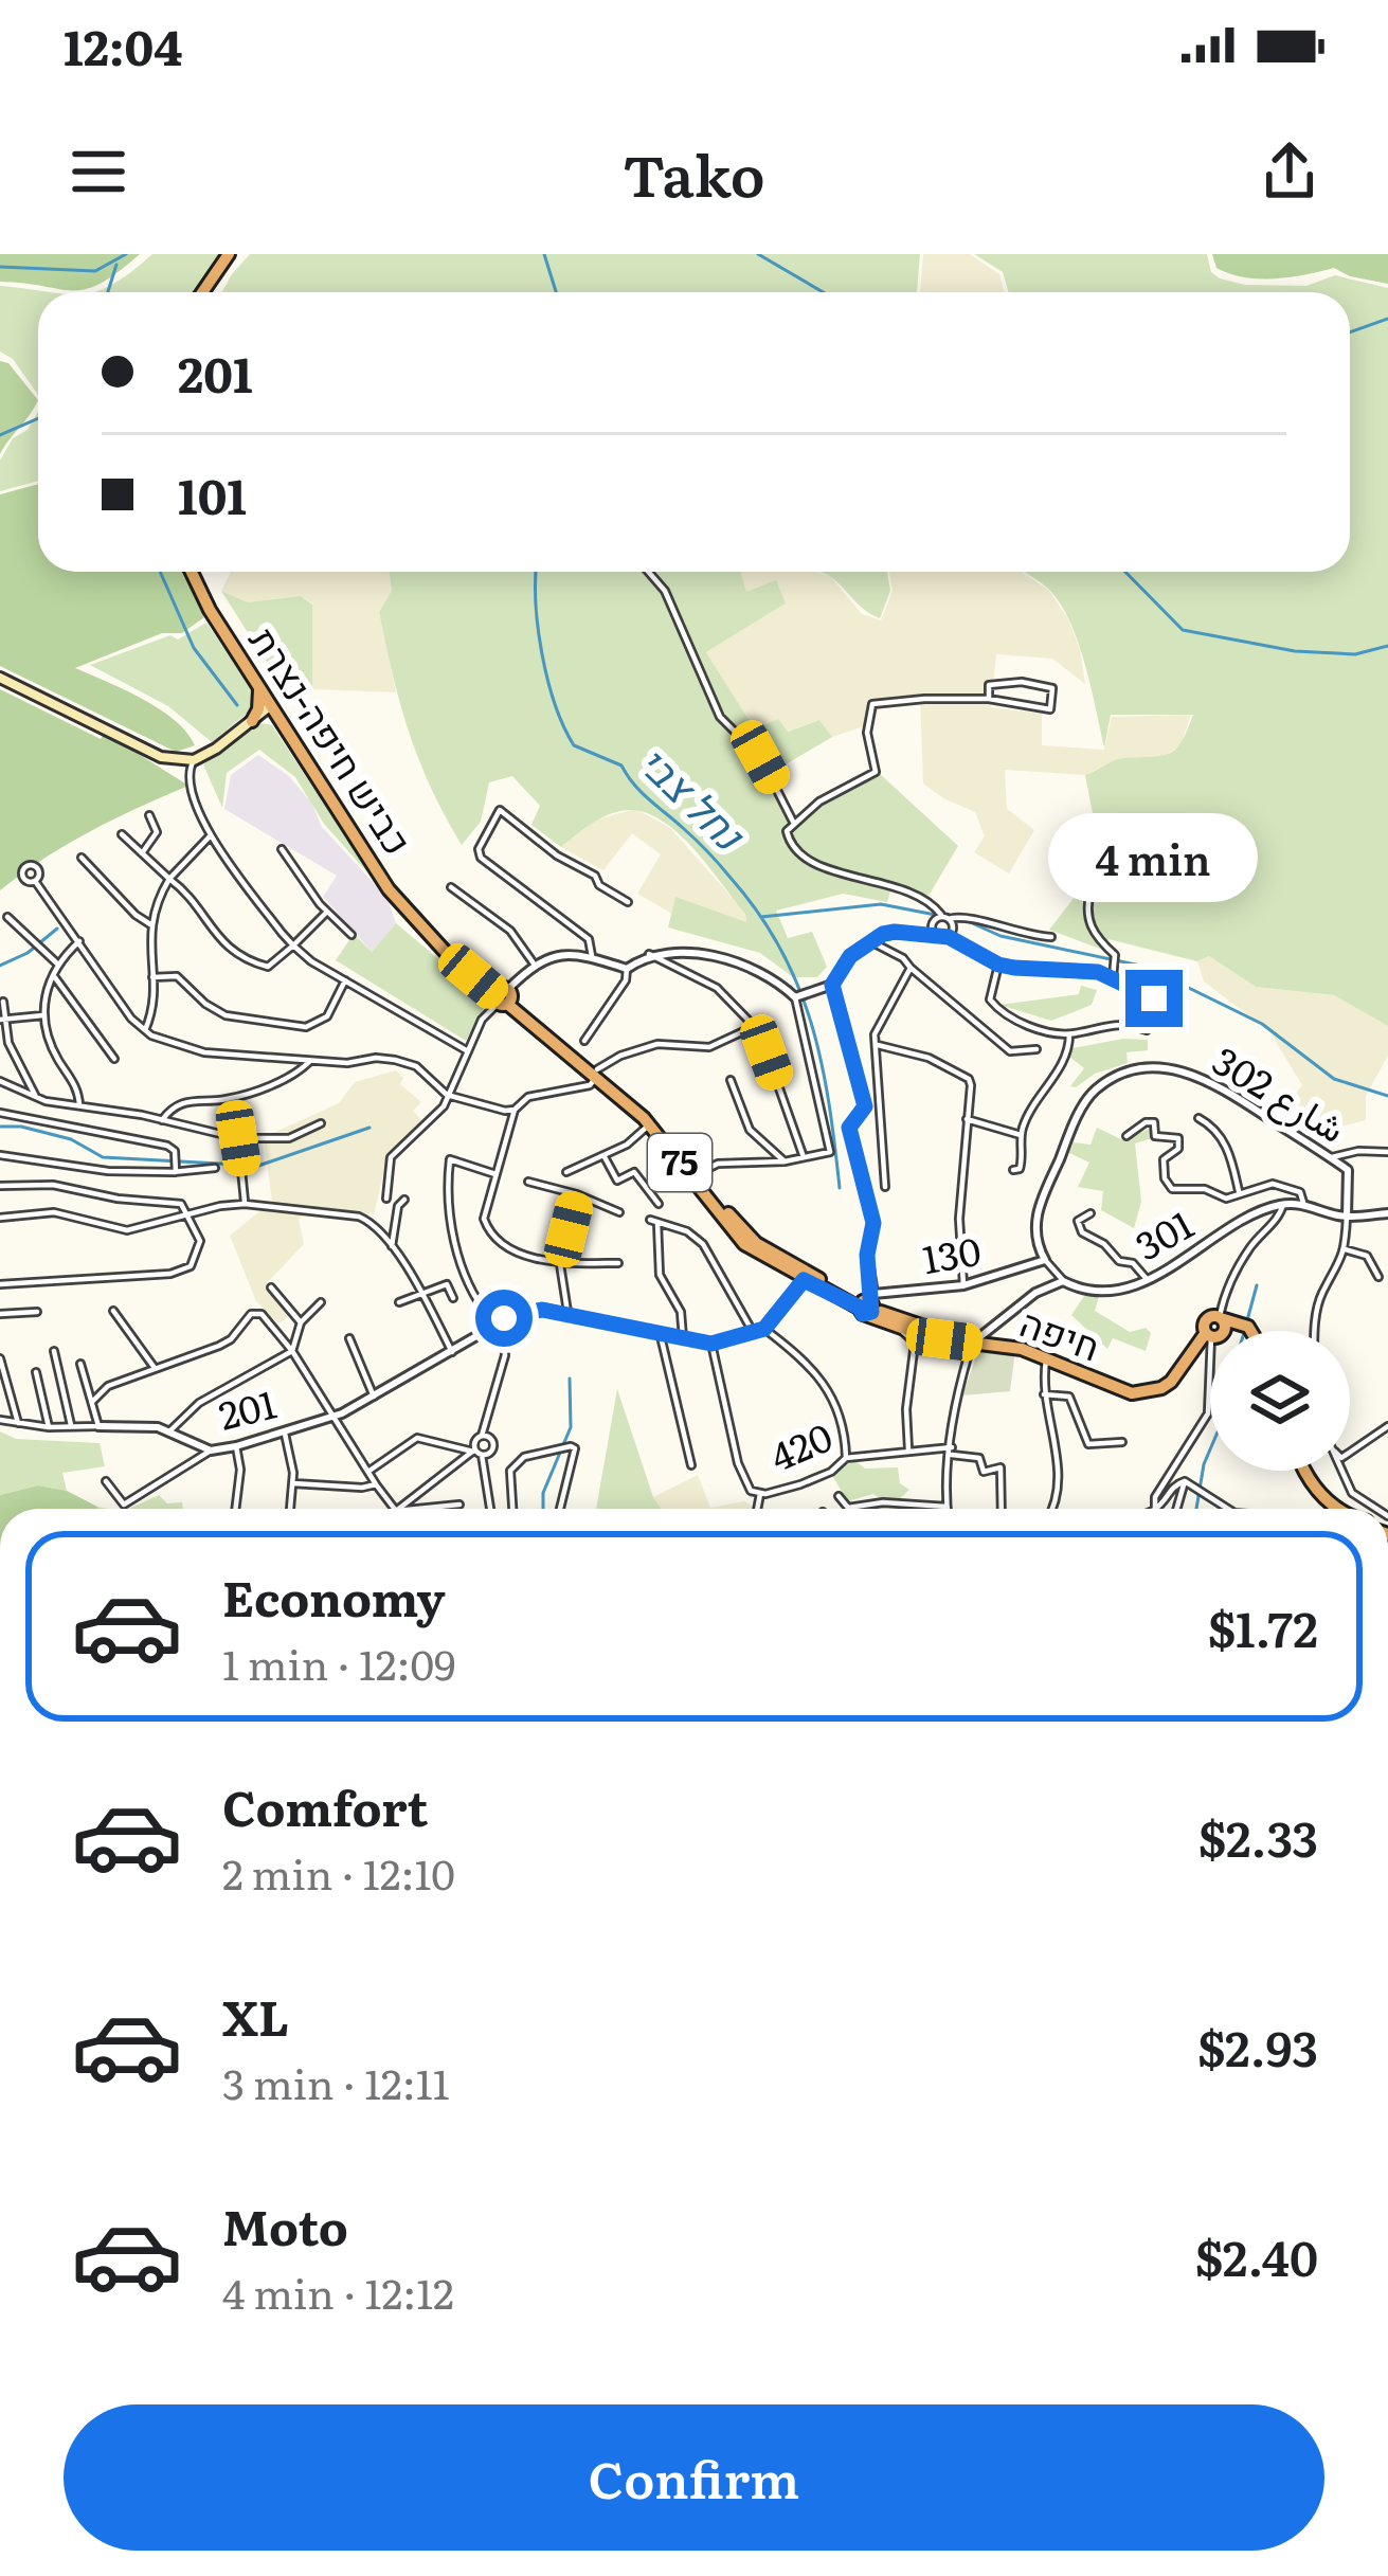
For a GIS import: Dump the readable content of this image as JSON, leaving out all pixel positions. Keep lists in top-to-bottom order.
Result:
{
  "streets": {
    "highway": ["כביש חיפה-נצרת", "75", "חיפה"],
    "street": [
      "شارع 302",
      "301",
      "130",
      "201",
      "420"
    ]
  },
  "crossings": [
    ["כביש חיפה-נצרת", "130"],
    ["כביש חיפה-נצרת", "חיפה"],
    ["شارع 302", "301"],
    ["شارع 302", "130"],
    ["75", "חיפה"],
    ["130", "חיפה"]
  ],
  "water": ["נחל צבי"],
  "page": {
    "status": "12:04",
    "header": "Tako",
    "banner": ["201", "101"],
    "bubble": "4 min",
    "list": [
      {
        "name": "Economy",
        "note": "1 min · 12:09",
        "value": "$1.72"
      },
      {
        "name": "Comfort",
        "note": "2 min · 12:10",
        "value": "$2.33"
      },
      {
        "name": "XL",
        "note": "3 min · 12:11",
        "value": "$2.93"
      },
      {
        "name": "Moto",
        "note": "4 min · 12:12",
        "value": "$2.40"
      }
    ],
    "buttons": "Confirm"
  }
}
